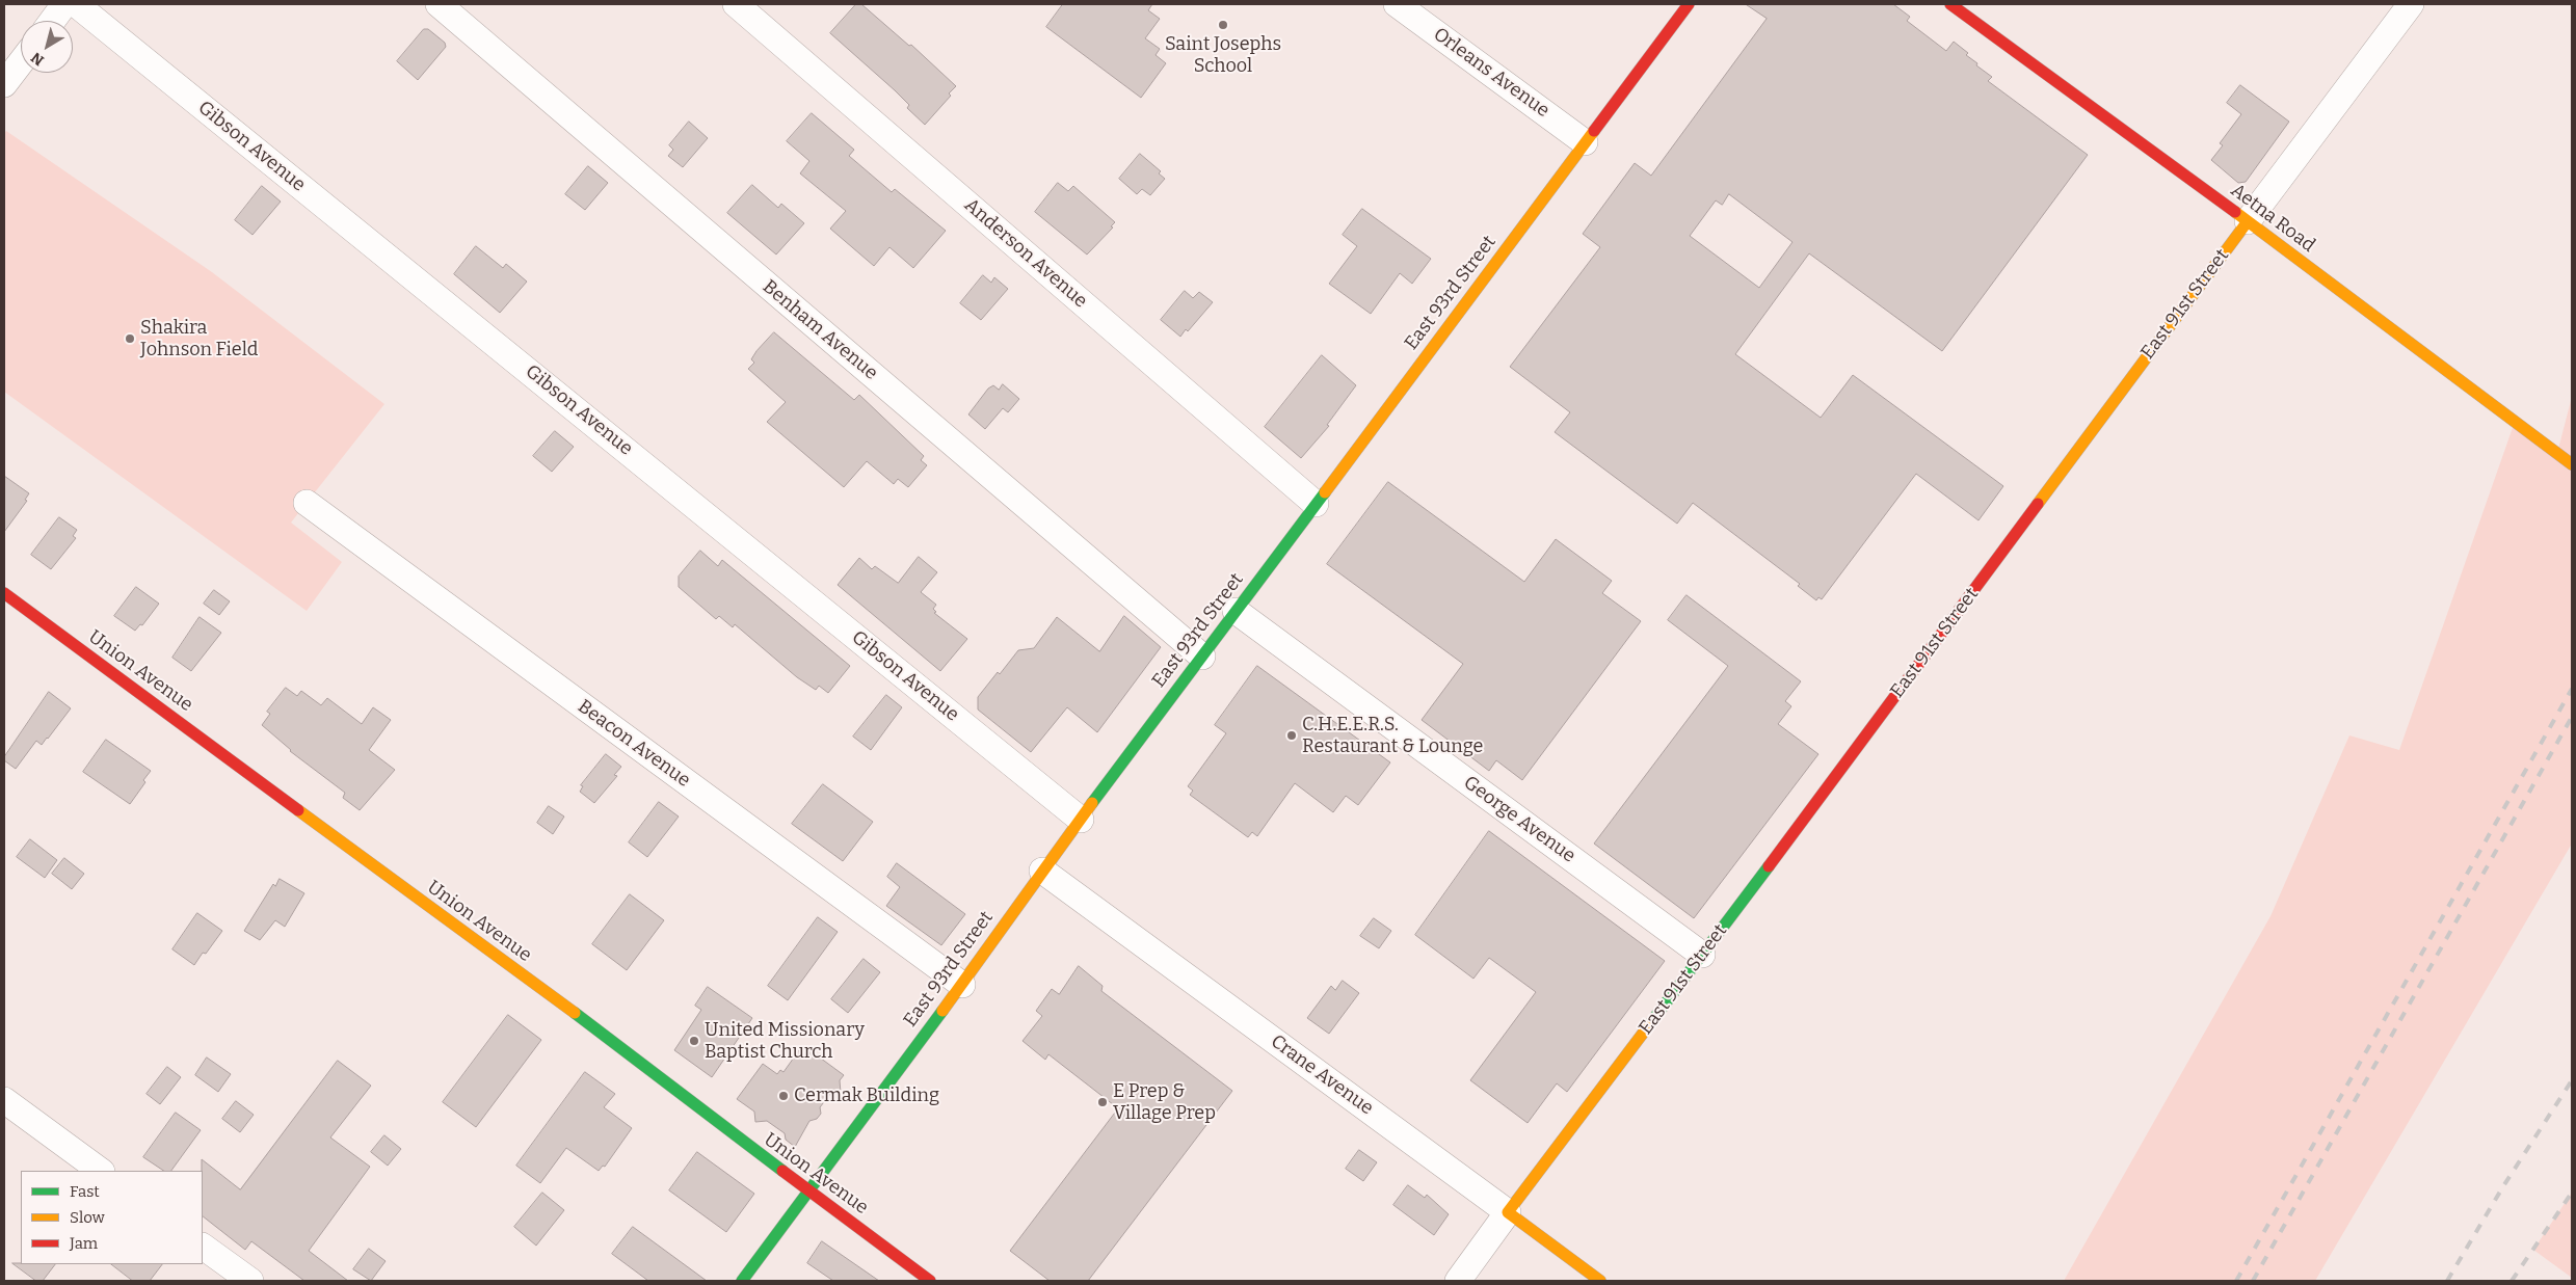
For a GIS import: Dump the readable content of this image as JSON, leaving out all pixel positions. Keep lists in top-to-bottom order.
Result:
{
  "streets": {
    "main road": [
      "Aetna Road",
      "East 93rd Street",
      "East 91st Street",
      "Union Avenue",
      "Crane Avenue"
    ],
    "street": [
      "Orleans Avenue",
      "Gibson Avenue",
      "Anderson Avenue",
      "Benham Avenue",
      "Beacon Avenue",
      "George Avenue"
    ]
  },
  "crossings": [
    ["Orleans Avenue", "East 93rd Street"],
    ["Gibson Avenue", "East 93rd Street"],
    ["Aetna Road", "East 91st Street"],
    ["Anderson Avenue", "East 93rd Street"],
    ["East 93rd Street", "Benham Avenue"],
    ["East 93rd Street", "Union Avenue"],
    ["East 93rd Street", "Beacon Avenue"],
    ["East 93rd Street", "George Avenue"],
    ["East 93rd Street", "Crane Avenue"],
    ["East 91st Street", "George Avenue"],
    ["East 91st Street", "Crane Avenue"]
  ],
  "places": [
    "Saint Josephs School",
    "Shakira Johnson Field",
    "C.H.E.E.R.S. Restaurant & Lounge",
    "United Missionary Baptist Church",
    "Cermak Building",
    "E Prep & Village Prep"
  ],
  "legend": ["Fast", "Slow", "Jam"],
  "north": "bottom left"
}
